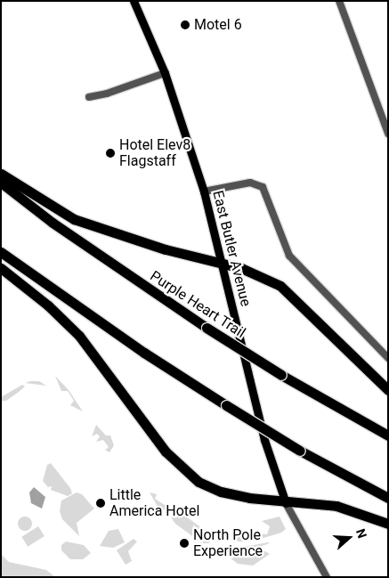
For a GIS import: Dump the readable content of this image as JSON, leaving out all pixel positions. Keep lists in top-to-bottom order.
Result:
{
  "streets": {
    "highway": ["Purple Heart Trail"],
    "main road": ["East Butler Avenue"]
  },
  "places": [
    "Motel 6",
    "Hotel Elev8 Flagstaff",
    "Little America Hotel",
    "North Pole Experience"
  ],
  "north": "right"
}
